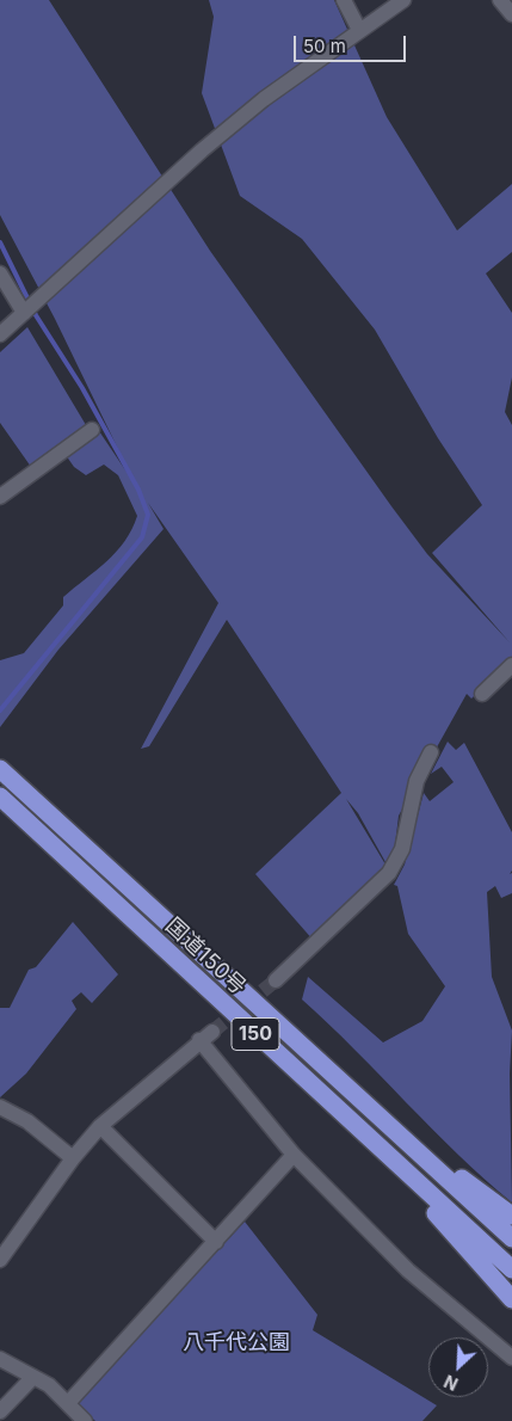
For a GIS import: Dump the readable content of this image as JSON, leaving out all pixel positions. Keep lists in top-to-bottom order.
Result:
{
  "streets": {
    "highway": ["国道150号", "150"]
  },
  "crossings": [
    ["国道150号", "150"]
  ],
  "parks": ["八千代公園"],
  "scale_bar": "50 m",
  "north": "bottom left"
}
